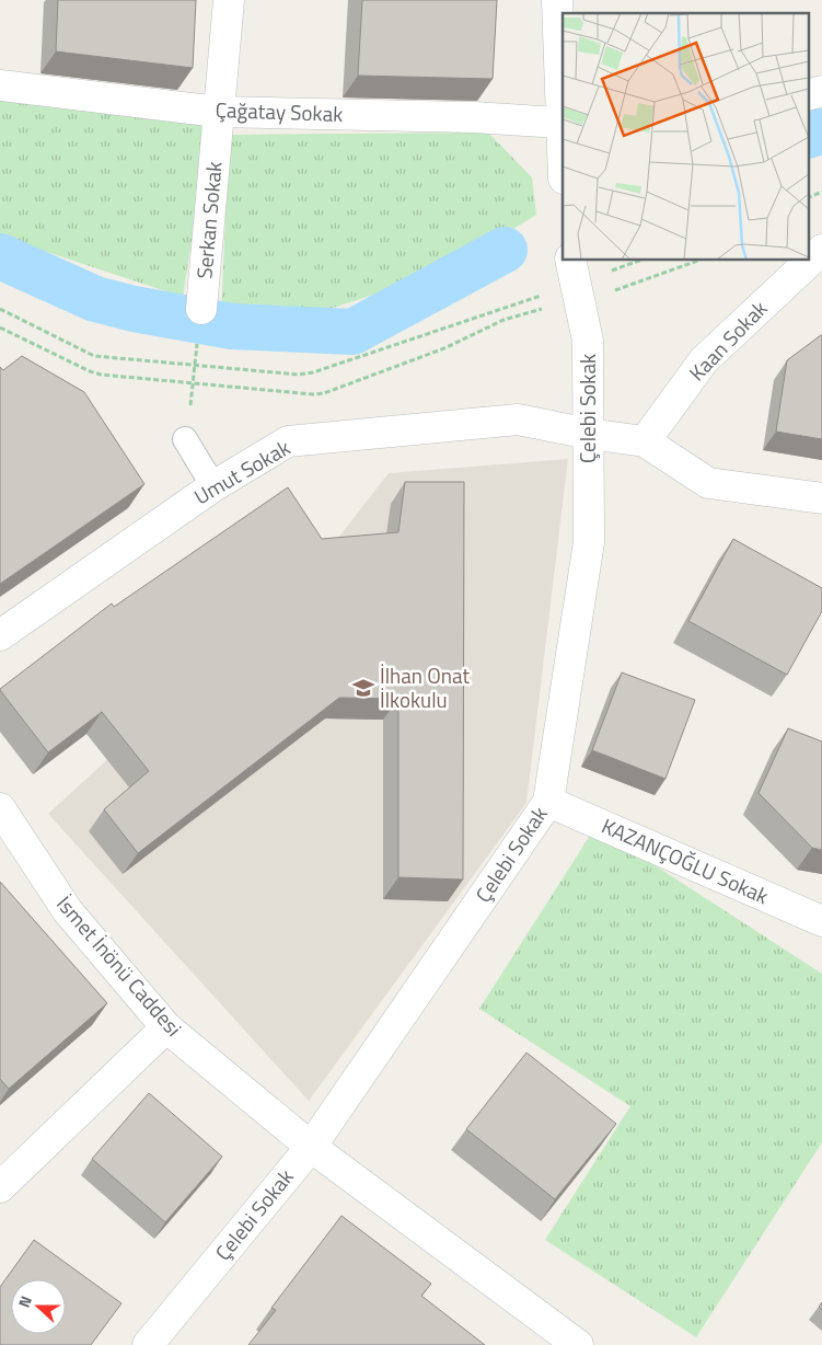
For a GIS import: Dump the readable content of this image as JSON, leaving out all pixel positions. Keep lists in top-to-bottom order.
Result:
{
  "streets": {
    "street": [
      "Çağatay Sokak",
      "Serkan Sokak",
      "Kaan Sokak",
      "Çelebi Sokak",
      "Umut Sokak",
      "KAZANÇOĞLU Sokak",
      "İsmet İnönü Caddesi"
    ]
  },
  "crossings": [
    ["Çağatay Sokak", "Serkan Sokak"],
    ["Kaan Sokak", "Umut Sokak"],
    ["Çelebi Sokak", "Umut Sokak"],
    ["Çelebi Sokak", "KAZANÇOĞLU Sokak"],
    ["Çelebi Sokak", "İsmet İnönü Caddesi"]
  ],
  "places": {
    "school or university": ["İlhan Onat İlkokulu"]
  },
  "north": "left"
}
